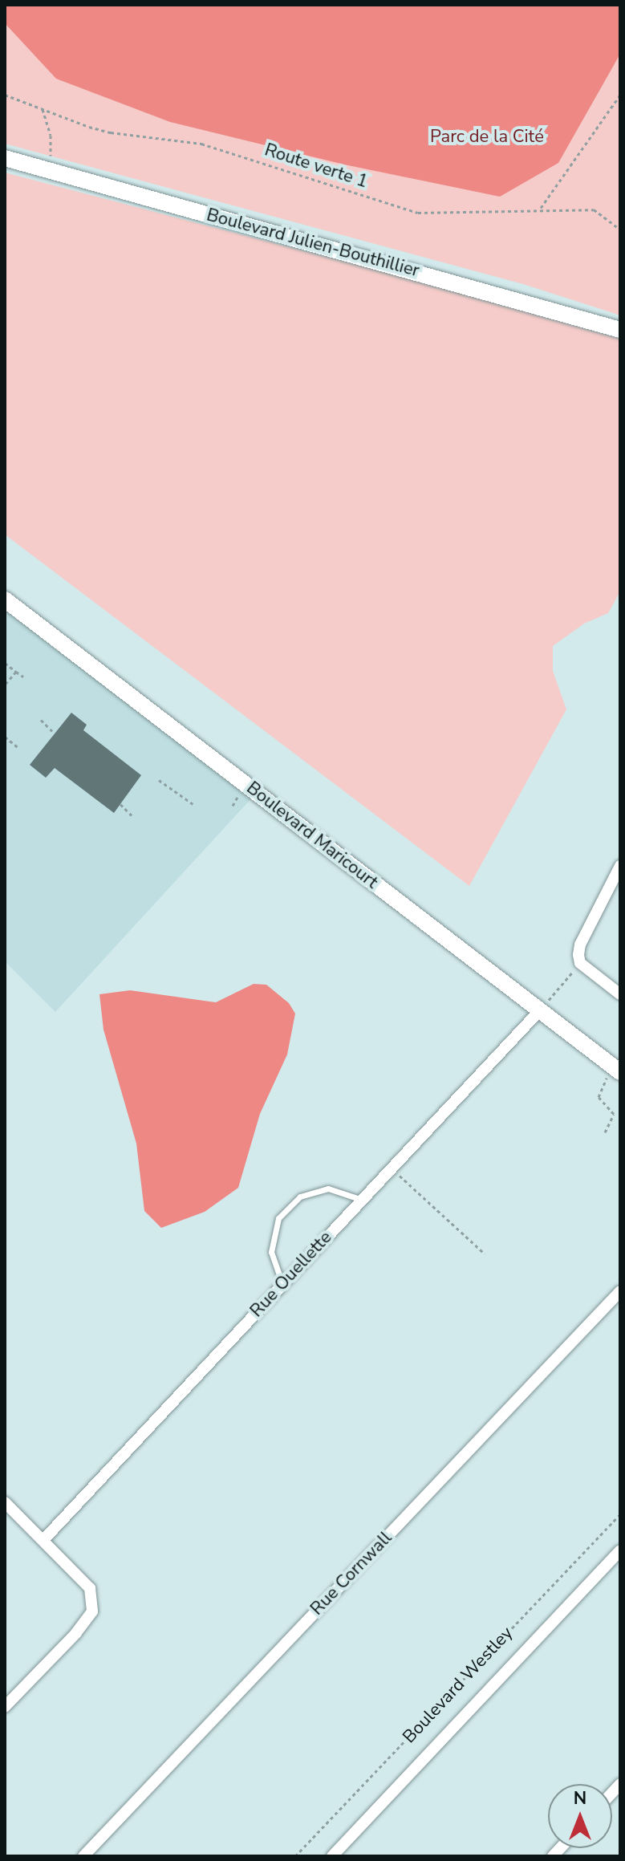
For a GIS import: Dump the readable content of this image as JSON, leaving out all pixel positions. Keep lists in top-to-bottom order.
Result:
{
  "streets": {
    "street": [
      "Boulevard Julien-Bouthillier",
      "Boulevard Maricourt",
      "Rue Ouellette",
      "Rue Cornwall",
      "Boulevard Westley"
    ],
    "path": ["Route verte 1"]
  },
  "crossings": [
    ["Boulevard Maricourt", "Rue Ouellette"]
  ],
  "parks": ["Parc de la Cité"],
  "north": "top"
}
